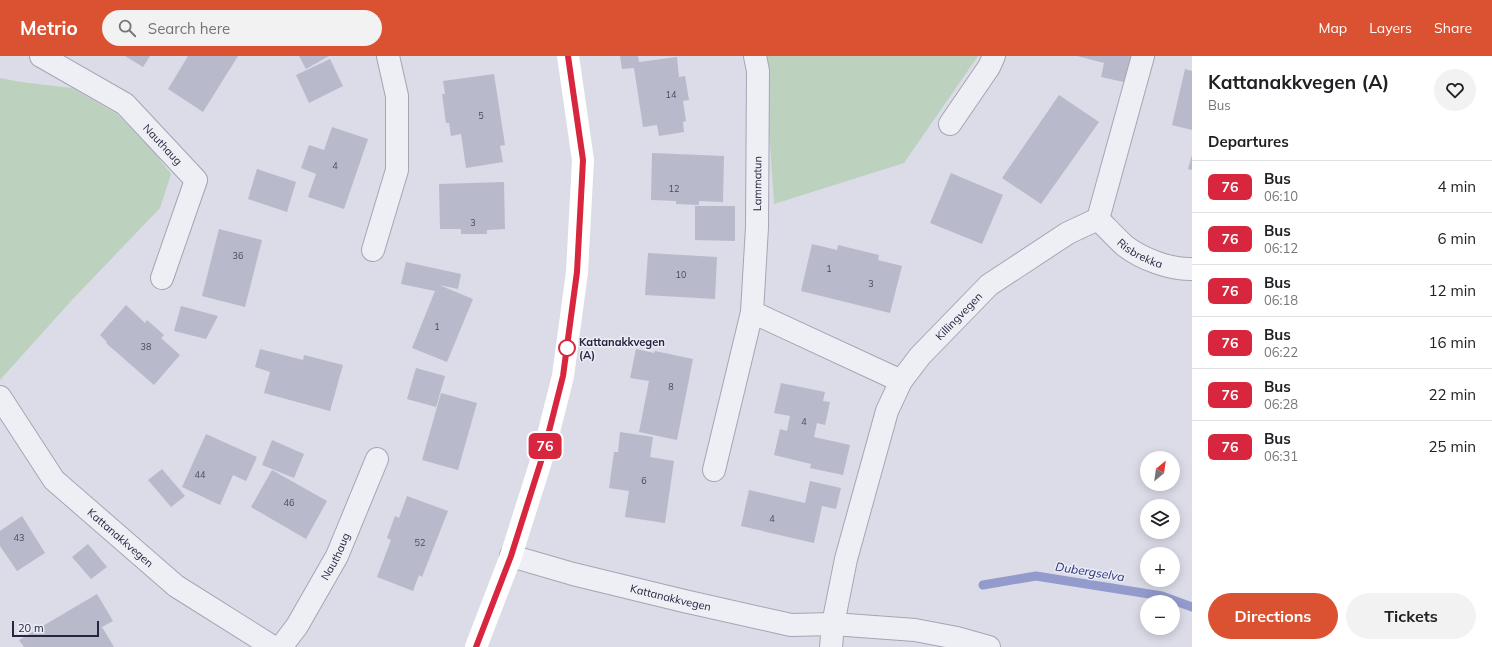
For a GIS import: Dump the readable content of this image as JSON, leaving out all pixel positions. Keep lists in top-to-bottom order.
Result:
{
  "streets": {
    "street": [
      "Nauthaug",
      "Lammatun",
      "Risbrekka",
      "Killingvegen",
      "Kattanakkvegen"
    ]
  },
  "crossings": [
    ["Risbrekka", "Killingvegen"],
    ["Killingvegen", "Kattanakkvegen"]
  ],
  "water": ["Dubergselva"],
  "places": ["Kattanakkvegen (A)"],
  "lines": ["bus line 76"],
  "house_numbers": [
    "14",
    "5",
    "4",
    "12",
    "3",
    "36",
    "1",
    "10",
    "3",
    "1",
    "38",
    "8",
    "4",
    "44",
    "6",
    "46",
    "4",
    "43",
    "52"
  ],
  "scale_bar": "20 m",
  "north": "top right",
  "page": {
    "header": "Metrio",
    "search": "Search here",
    "nav": ["Map", "Layers", "Share"],
    "on_map": "76",
    "heading": [
      ["Kattanakkvegen (A)", "Bus"],
      "Departures"
    ],
    "list": [
      {
        "mark": "76",
        "name": "Bus",
        "note": "06:10",
        "value": "4 min"
      },
      {
        "mark": "76",
        "name": "Bus",
        "note": "06:12",
        "value": "6 min"
      },
      {
        "mark": "76",
        "name": "Bus",
        "note": "06:18",
        "value": "12 min"
      },
      {
        "mark": "76",
        "name": "Bus",
        "note": "06:22",
        "value": "16 min"
      },
      {
        "mark": "76",
        "name": "Bus",
        "note": "06:28",
        "value": "22 min"
      },
      {
        "mark": "76",
        "name": "Bus",
        "note": "06:31",
        "value": "25 min"
      }
    ],
    "map_buttons": ["+", "−"],
    "buttons": ["Directions", "Tickets"],
    "scale": "20 m"
  }
}
